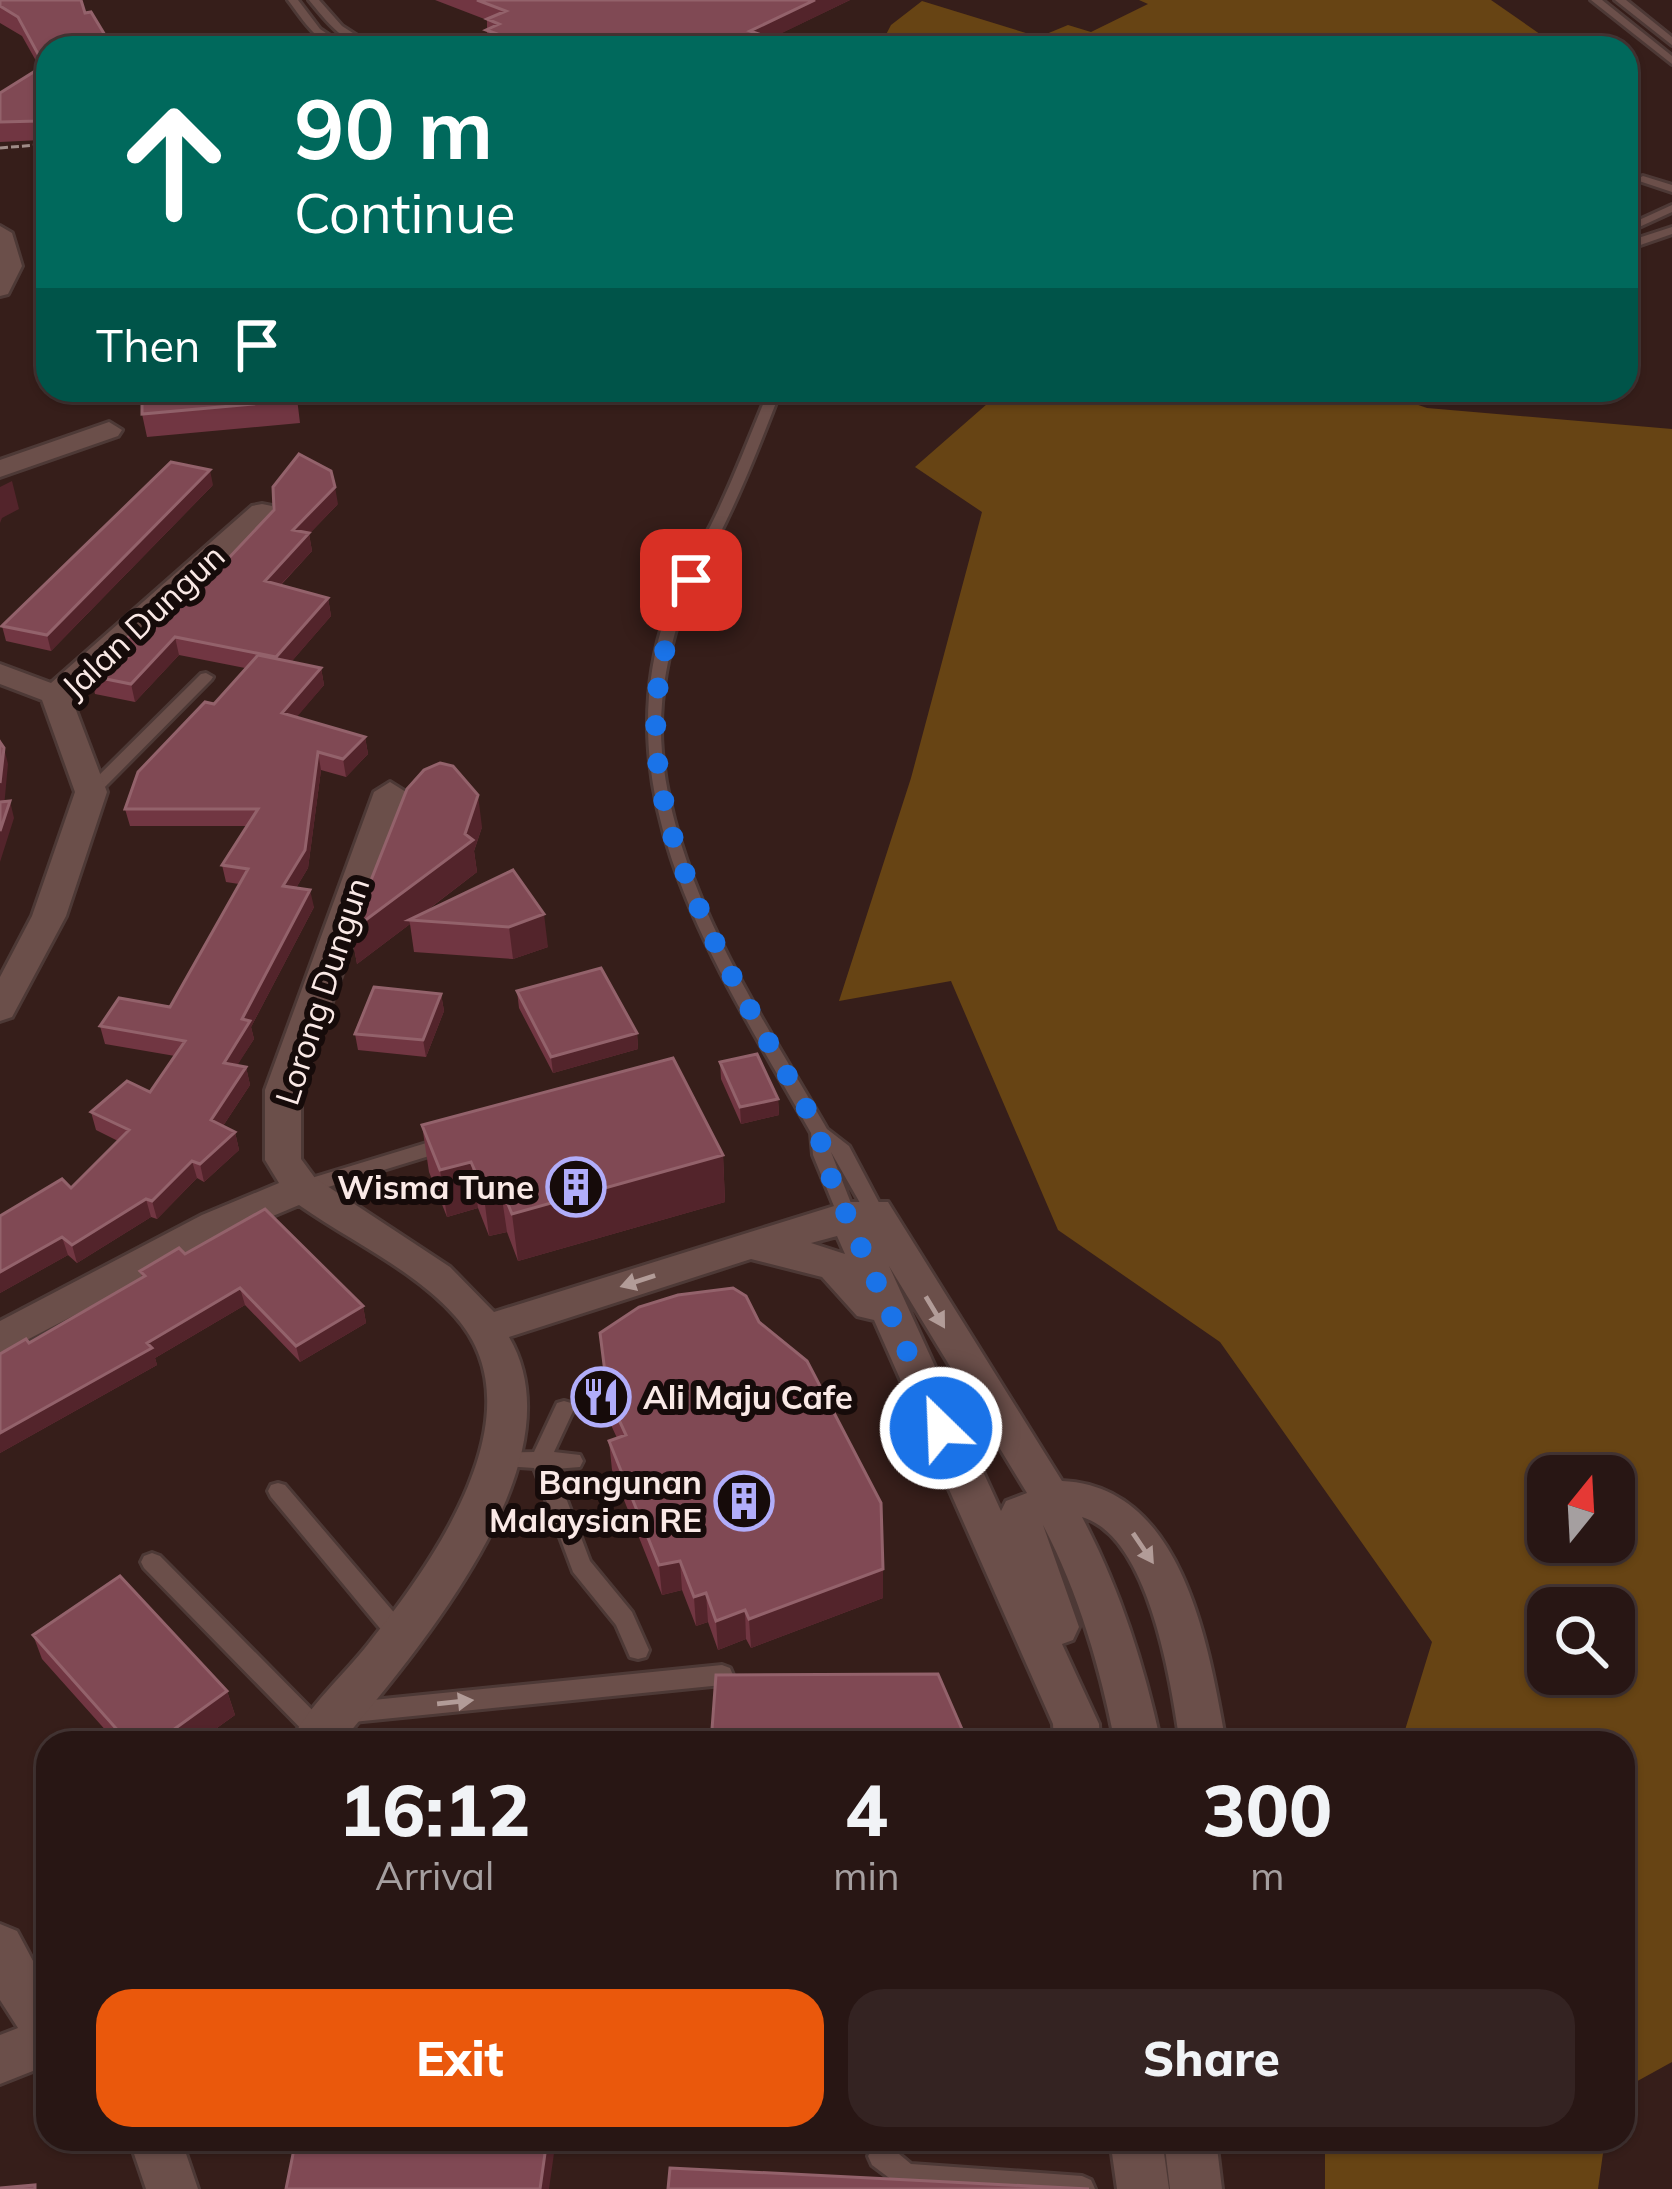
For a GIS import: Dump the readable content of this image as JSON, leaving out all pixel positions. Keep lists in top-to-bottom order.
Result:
{
  "streets": {
    "street": ["Jalan Dungun", "Lorong Dungun"]
  },
  "places": {
    "building": ["Wisma Tune", "Bangunan Malaysian RE"],
    "restaurant": ["Ali Maju Cafe"]
  },
  "north": "top",
  "page": {
    "turn": ["90 m", "Continue"],
    "then": "Then",
    "eta": [
      "16:12",
      "Arrival",
      "4",
      "min",
      "300",
      "m"
    ],
    "buttons": ["Exit", "Share"]
  }
}
